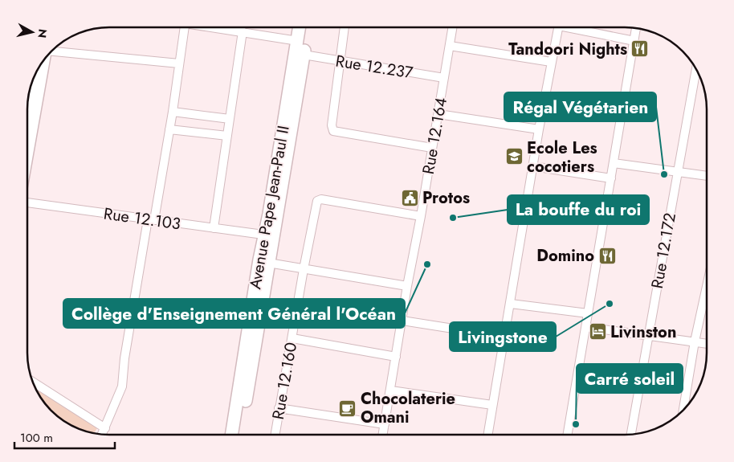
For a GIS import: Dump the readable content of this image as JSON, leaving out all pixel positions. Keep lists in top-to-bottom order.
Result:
{
  "streets": {
    "main road": ["Avenue Pape Jean-Paul II"],
    "street": [
      "Rue 12.237",
      "Rue 12.164",
      "Rue 12.103",
      "Rue 12.172",
      "Rue 12.160"
    ]
  },
  "crossings": [
    ["Rue 12.237", "Rue 12.164"],
    ["Rue 12.237", "Avenue Pape Jean-Paul II"],
    ["Rue 12.164", "Rue 12.160"],
    ["Avenue Pape Jean-Paul II", "Rue 12.103"]
  ],
  "places": {
    "restaurant": ["Tandoori Nights", "Domino"],
    "school or university": ["Ecole Les cocotiers"],
    "other": [
      "Régal Végétarien",
      "La bouffe du roi",
      "Collège d'Enseignement Général l'Océan",
      "Livingstone",
      "Carré soleil"
    ],
    "public building": ["Protos"],
    "hotel": ["Livinston"],
    "cafe": ["Chocolaterie Omani"]
  },
  "scale_bar": "100 m",
  "north": "right"
}
